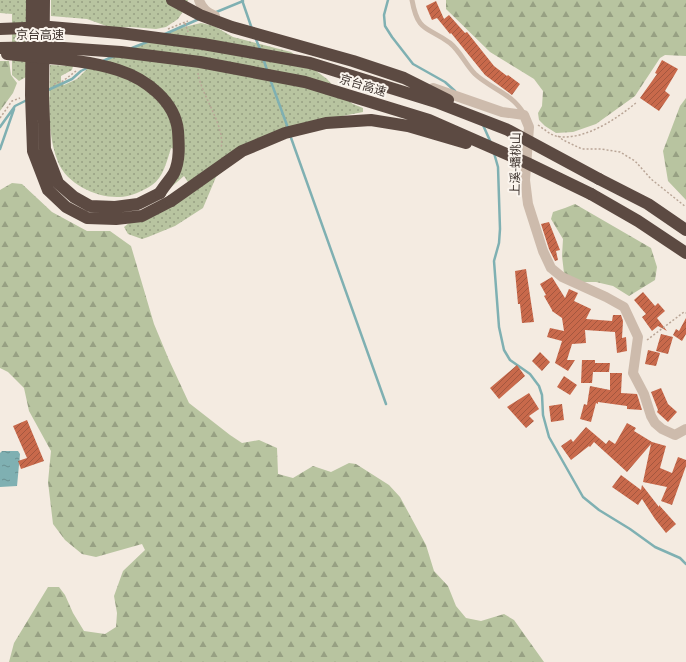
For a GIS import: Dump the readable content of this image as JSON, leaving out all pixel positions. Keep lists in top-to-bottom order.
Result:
{
  "streets": {
    "highway": ["京台高速"],
    "street": ["上溪-蟠桃山"]
  }
}
